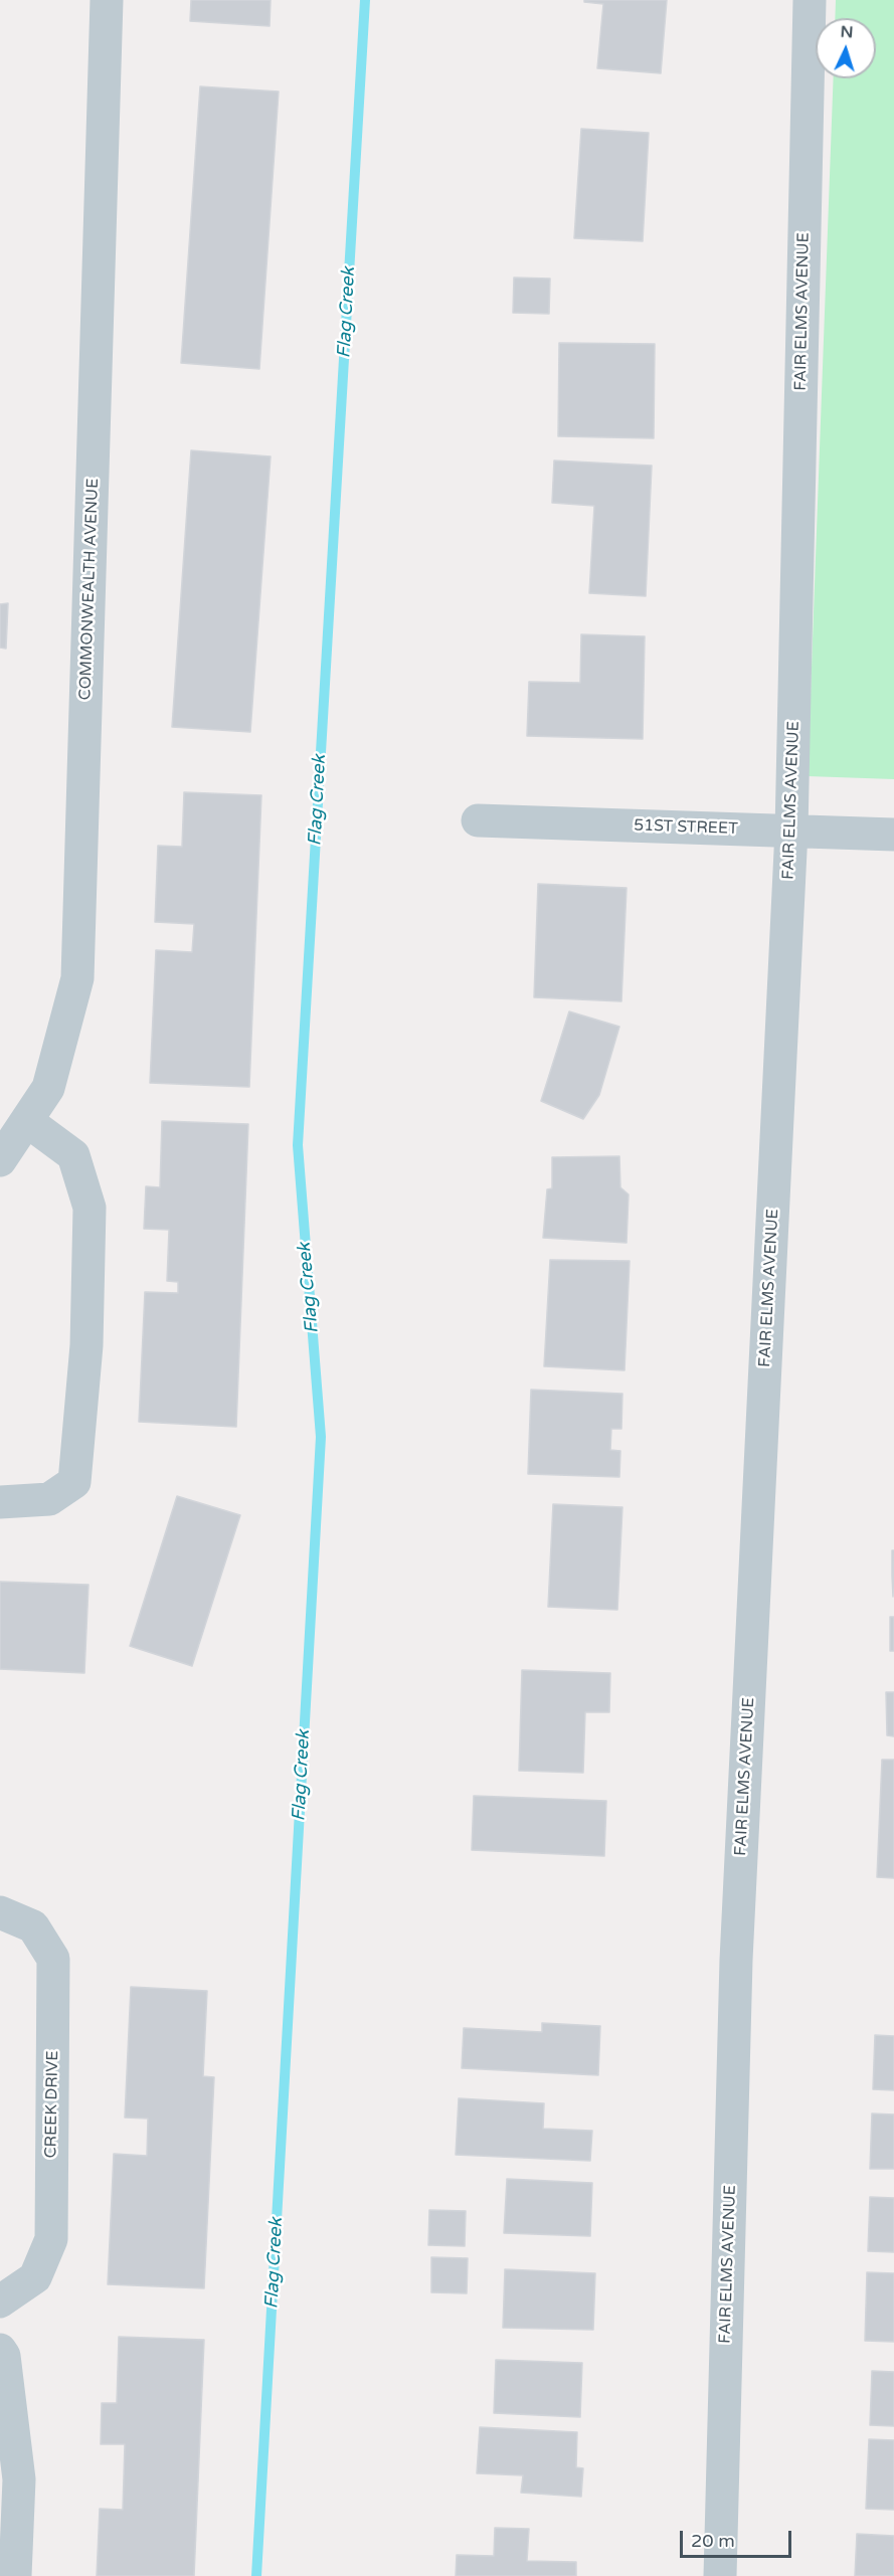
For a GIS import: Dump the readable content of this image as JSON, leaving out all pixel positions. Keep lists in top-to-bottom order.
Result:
{
  "streets": {
    "street": [
      "FAIR ELMS AVENUE",
      "COMMONWEALTH AVENUE",
      "51ST STREET",
      "CREEK DRIVE"
    ]
  },
  "crossings": [
    ["FAIR ELMS AVENUE", "51ST STREET"]
  ],
  "water": ["Flag Creek"],
  "scale_bar": "20 m",
  "north": "top"
}
